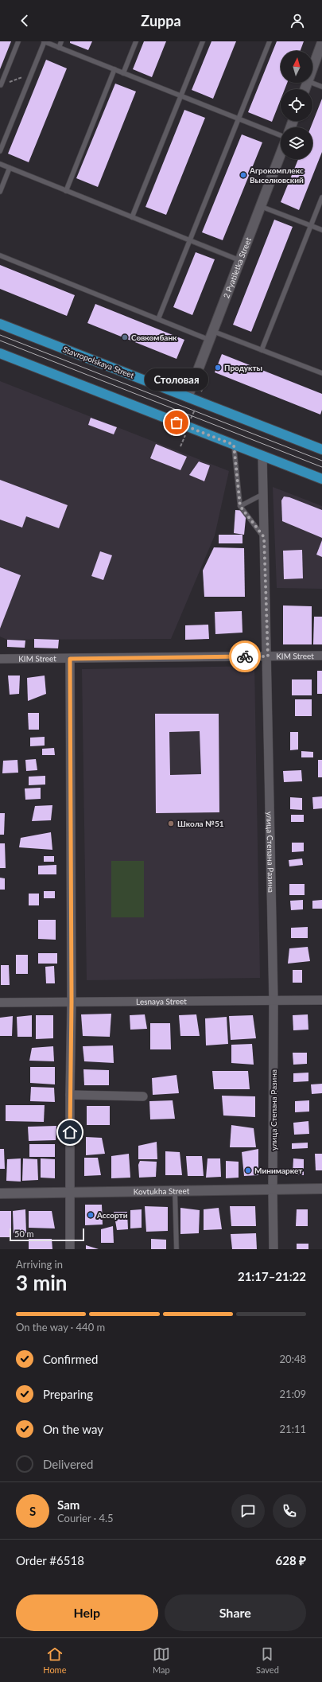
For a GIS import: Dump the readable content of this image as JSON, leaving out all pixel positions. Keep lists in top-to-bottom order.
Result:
{
  "streets": {
    "main road": ["2 Pyatiletka Street", "Stavropolskaya Street", "Kovtukha Street"],
    "street": ["KIM Street", "улица Степана Разина", "Lesnaya Street"]
  },
  "crossings": [
    ["2 Pyatiletka Street", "Stavropolskaya Street"],
    ["KIM Street", "улица Степана Разина"],
    ["улица Степана Разина", "Lesnaya Street"],
    ["улица Степана Разина", "Kovtukha Street"]
  ],
  "places": [
    "Агрокомплекс Выселковский",
    "Совкомбанк",
    "Продукты",
    "Столовая",
    "Школа №51",
    "Минимаркет",
    "Ассорти"
  ],
  "scale_bar": "50 m",
  "north": "top",
  "page": {
    "header": "Zuppa",
    "bubble": "Столовая",
    "scale": "50 m",
    "heading": ["3 min", "Arriving in", "21:17–21:22"],
    "panel": [
      "Sam",
      "Courier · 4.5",
      "Order #6518",
      "628 ₽"
    ],
    "bar": "On the way · 440 m",
    "list": [
      ["Confirmed", "20:48"],
      ["Preparing", "21:09"],
      ["On the way", "21:11"],
      "Delivered"
    ],
    "round": "S",
    "buttons": ["Help", "Share"],
    "tabs": ["Home", "Map", "Saved"]
  }
}
